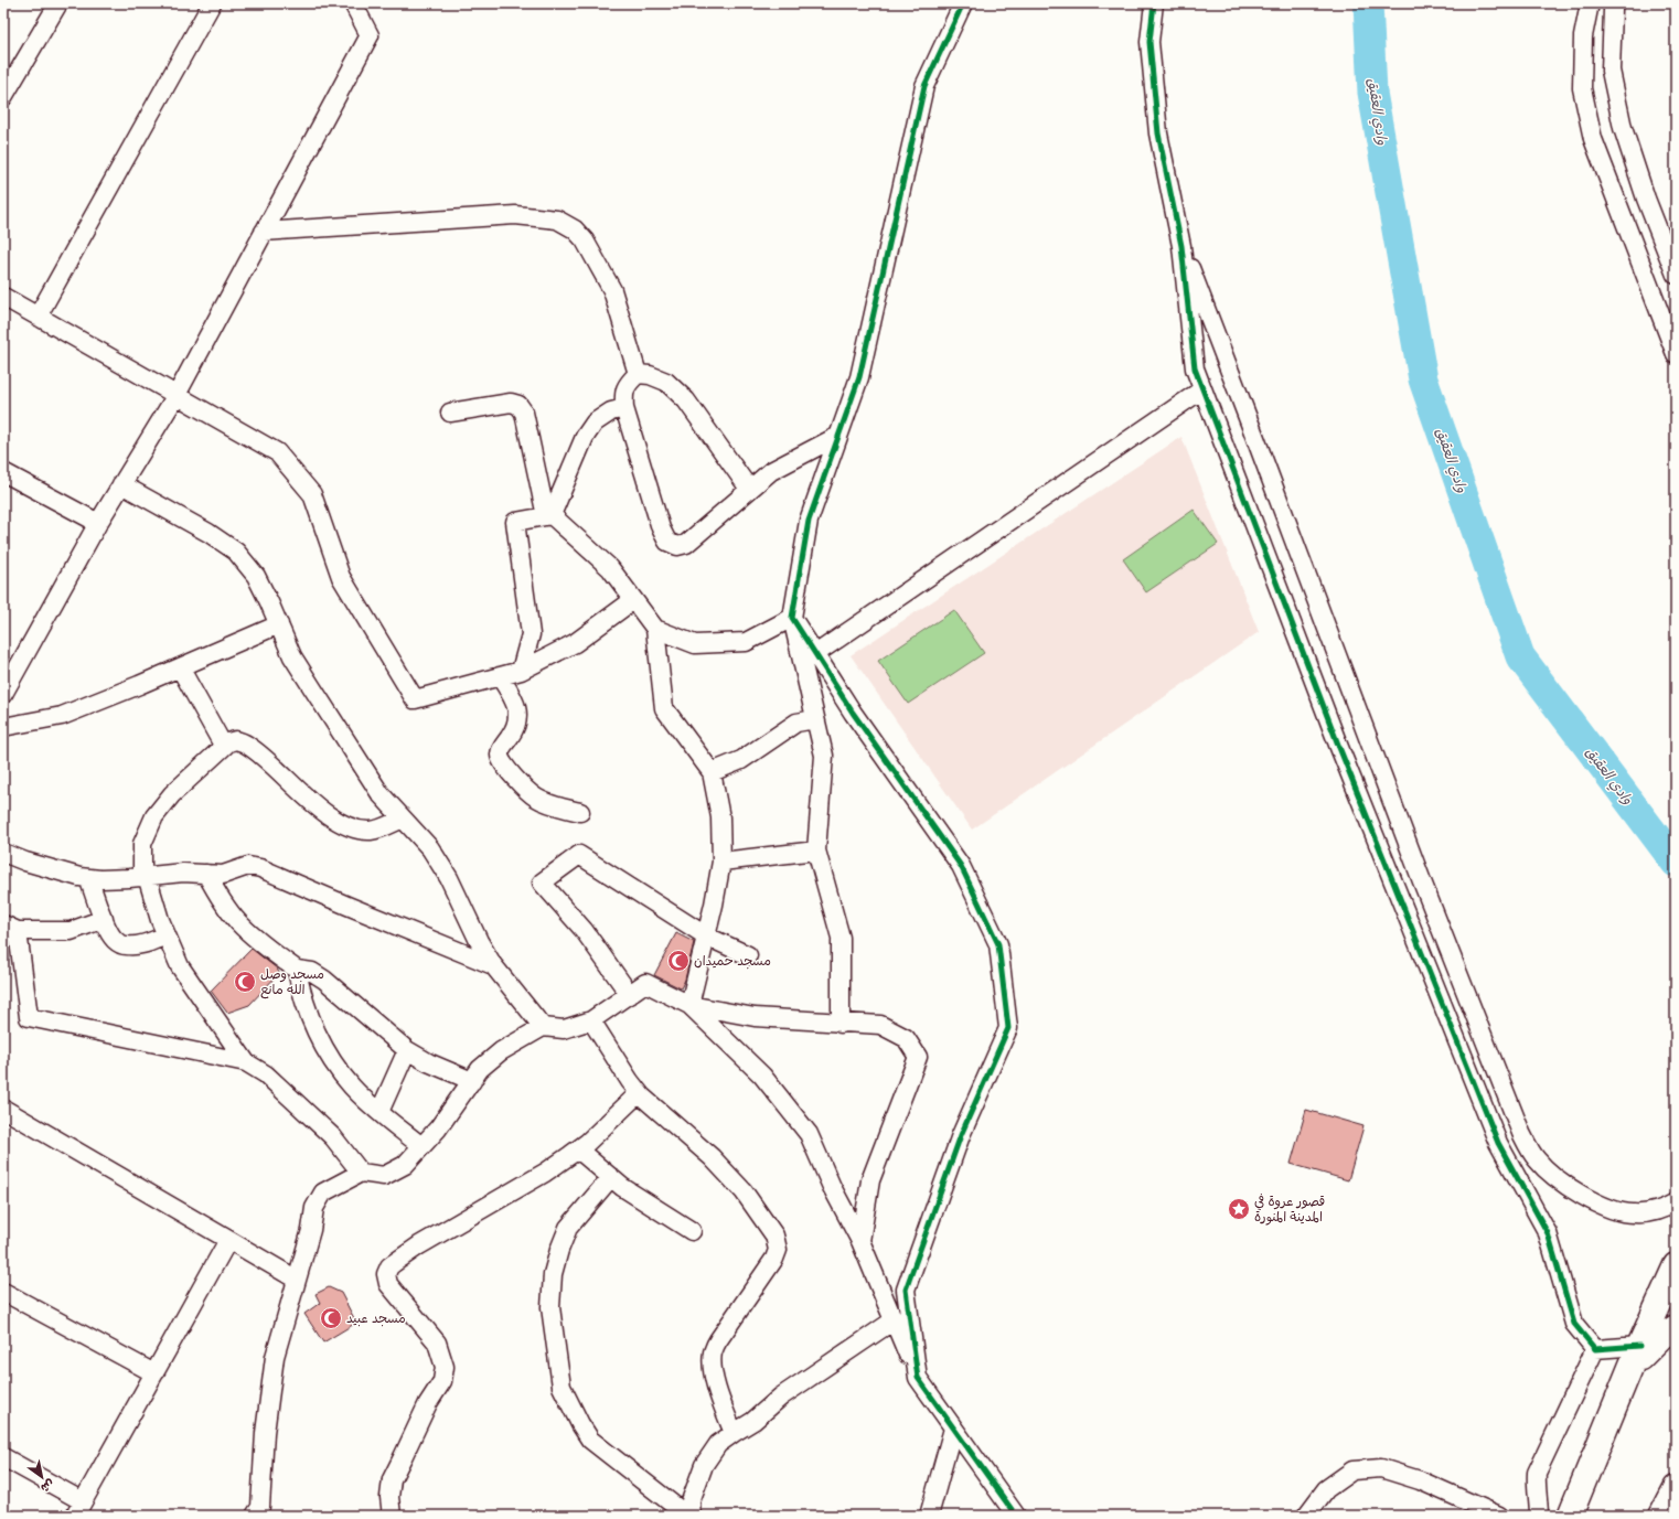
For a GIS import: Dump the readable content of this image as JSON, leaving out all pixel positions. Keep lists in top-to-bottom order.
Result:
{
  "water": ["وادي العقيق"],
  "places": {
    "mosque": ["مسجد حميدان", "مسجد وصل الله مانع", "مسجد عبيد"],
    "place": ["قصور عروة في المدينة المنورة"]
  },
  "north": "bottom right"
}
